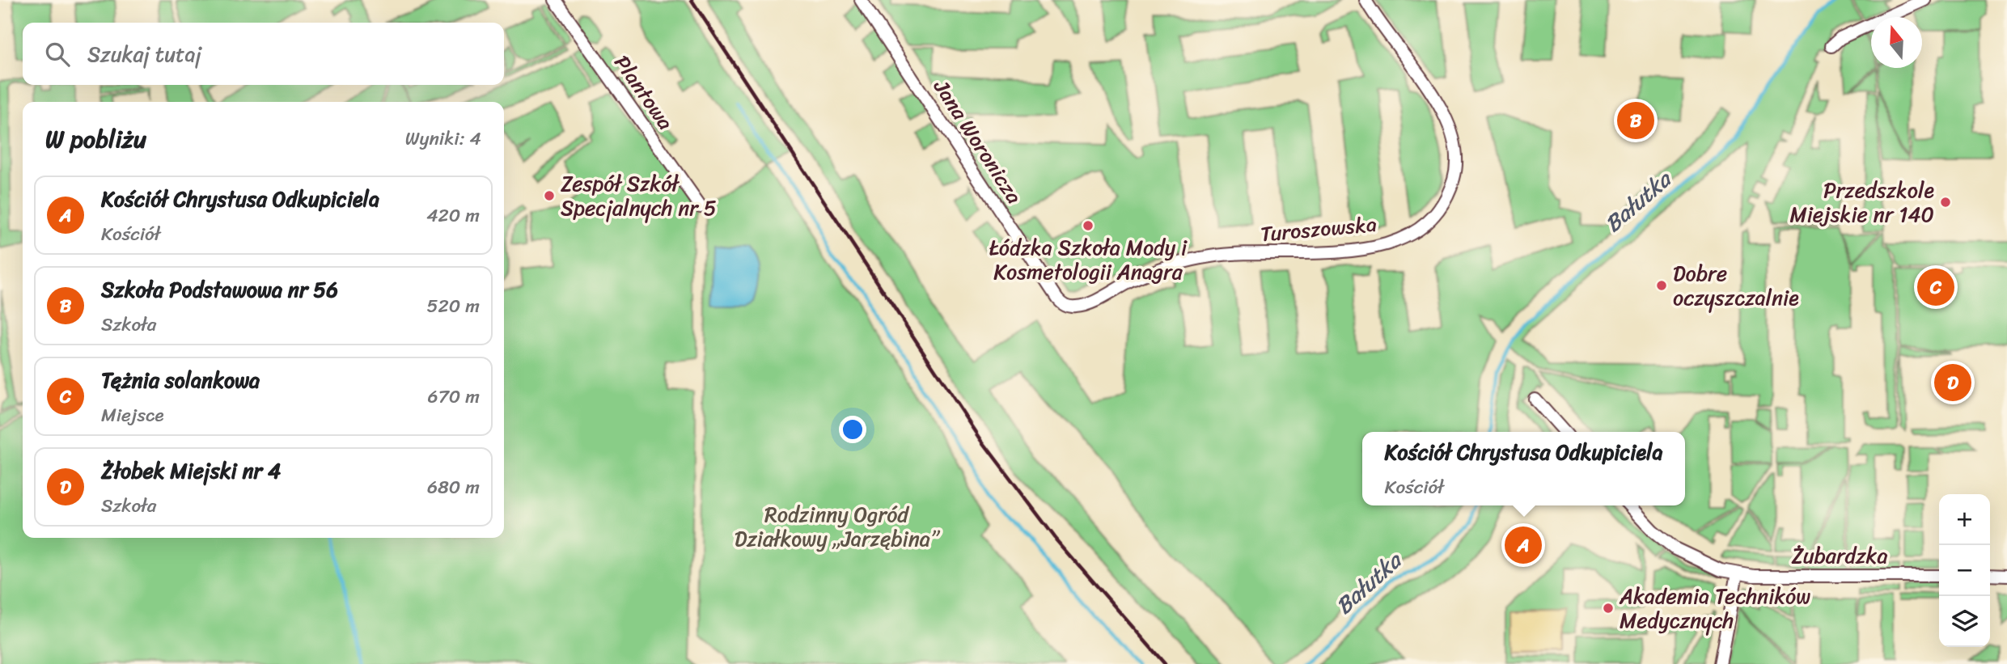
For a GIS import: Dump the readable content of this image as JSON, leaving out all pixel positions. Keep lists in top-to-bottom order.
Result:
{
  "streets": {
    "street": [
      "Plantowa",
      "Jana Woronicza",
      "Turoszowska",
      "Żubardzka"
    ]
  },
  "crossings": [
    ["Jana Woronicza", "Turoszowska"]
  ],
  "water": ["Bałutka"],
  "parks": ["Rodzinny Ogród Działkowy „Jarzębina”"],
  "places": [
    "Zespół Szkół Specjalnych nr 5",
    "Przedszkole Miejskie nr 140",
    "Łódzka Szkoła Mody i Kosmetologii Anagra",
    "Dobre oczyszczalnie",
    "Akademia Techników Medycznych"
  ],
  "north": "top",
  "page": {
    "search": "Szukaj tutaj",
    "pins": [
      "B",
      "C",
      "D",
      "A"
    ],
    "heading": ["W pobliżu", "Wyniki: 4"],
    "list": [
      {
        "mark": "A",
        "name": "Kościół Chrystusa Odkupiciela",
        "note": "Kościół",
        "value": "420 m"
      },
      {
        "mark": "B",
        "name": "Szkoła Podstawowa nr 56",
        "note": "Szkoła",
        "value": "520 m"
      },
      {
        "mark": "C",
        "name": "Tężnia solankowa",
        "note": "Miejsce",
        "value": "670 m"
      },
      {
        "mark": "D",
        "name": "Żłobek Miejski nr 4",
        "note": "Szkoła",
        "value": "680 m"
      }
    ],
    "popup": ["Kościół Chrystusa Odkupiciela", "Kościół"],
    "map_buttons": ["+", "−"]
  }
}
